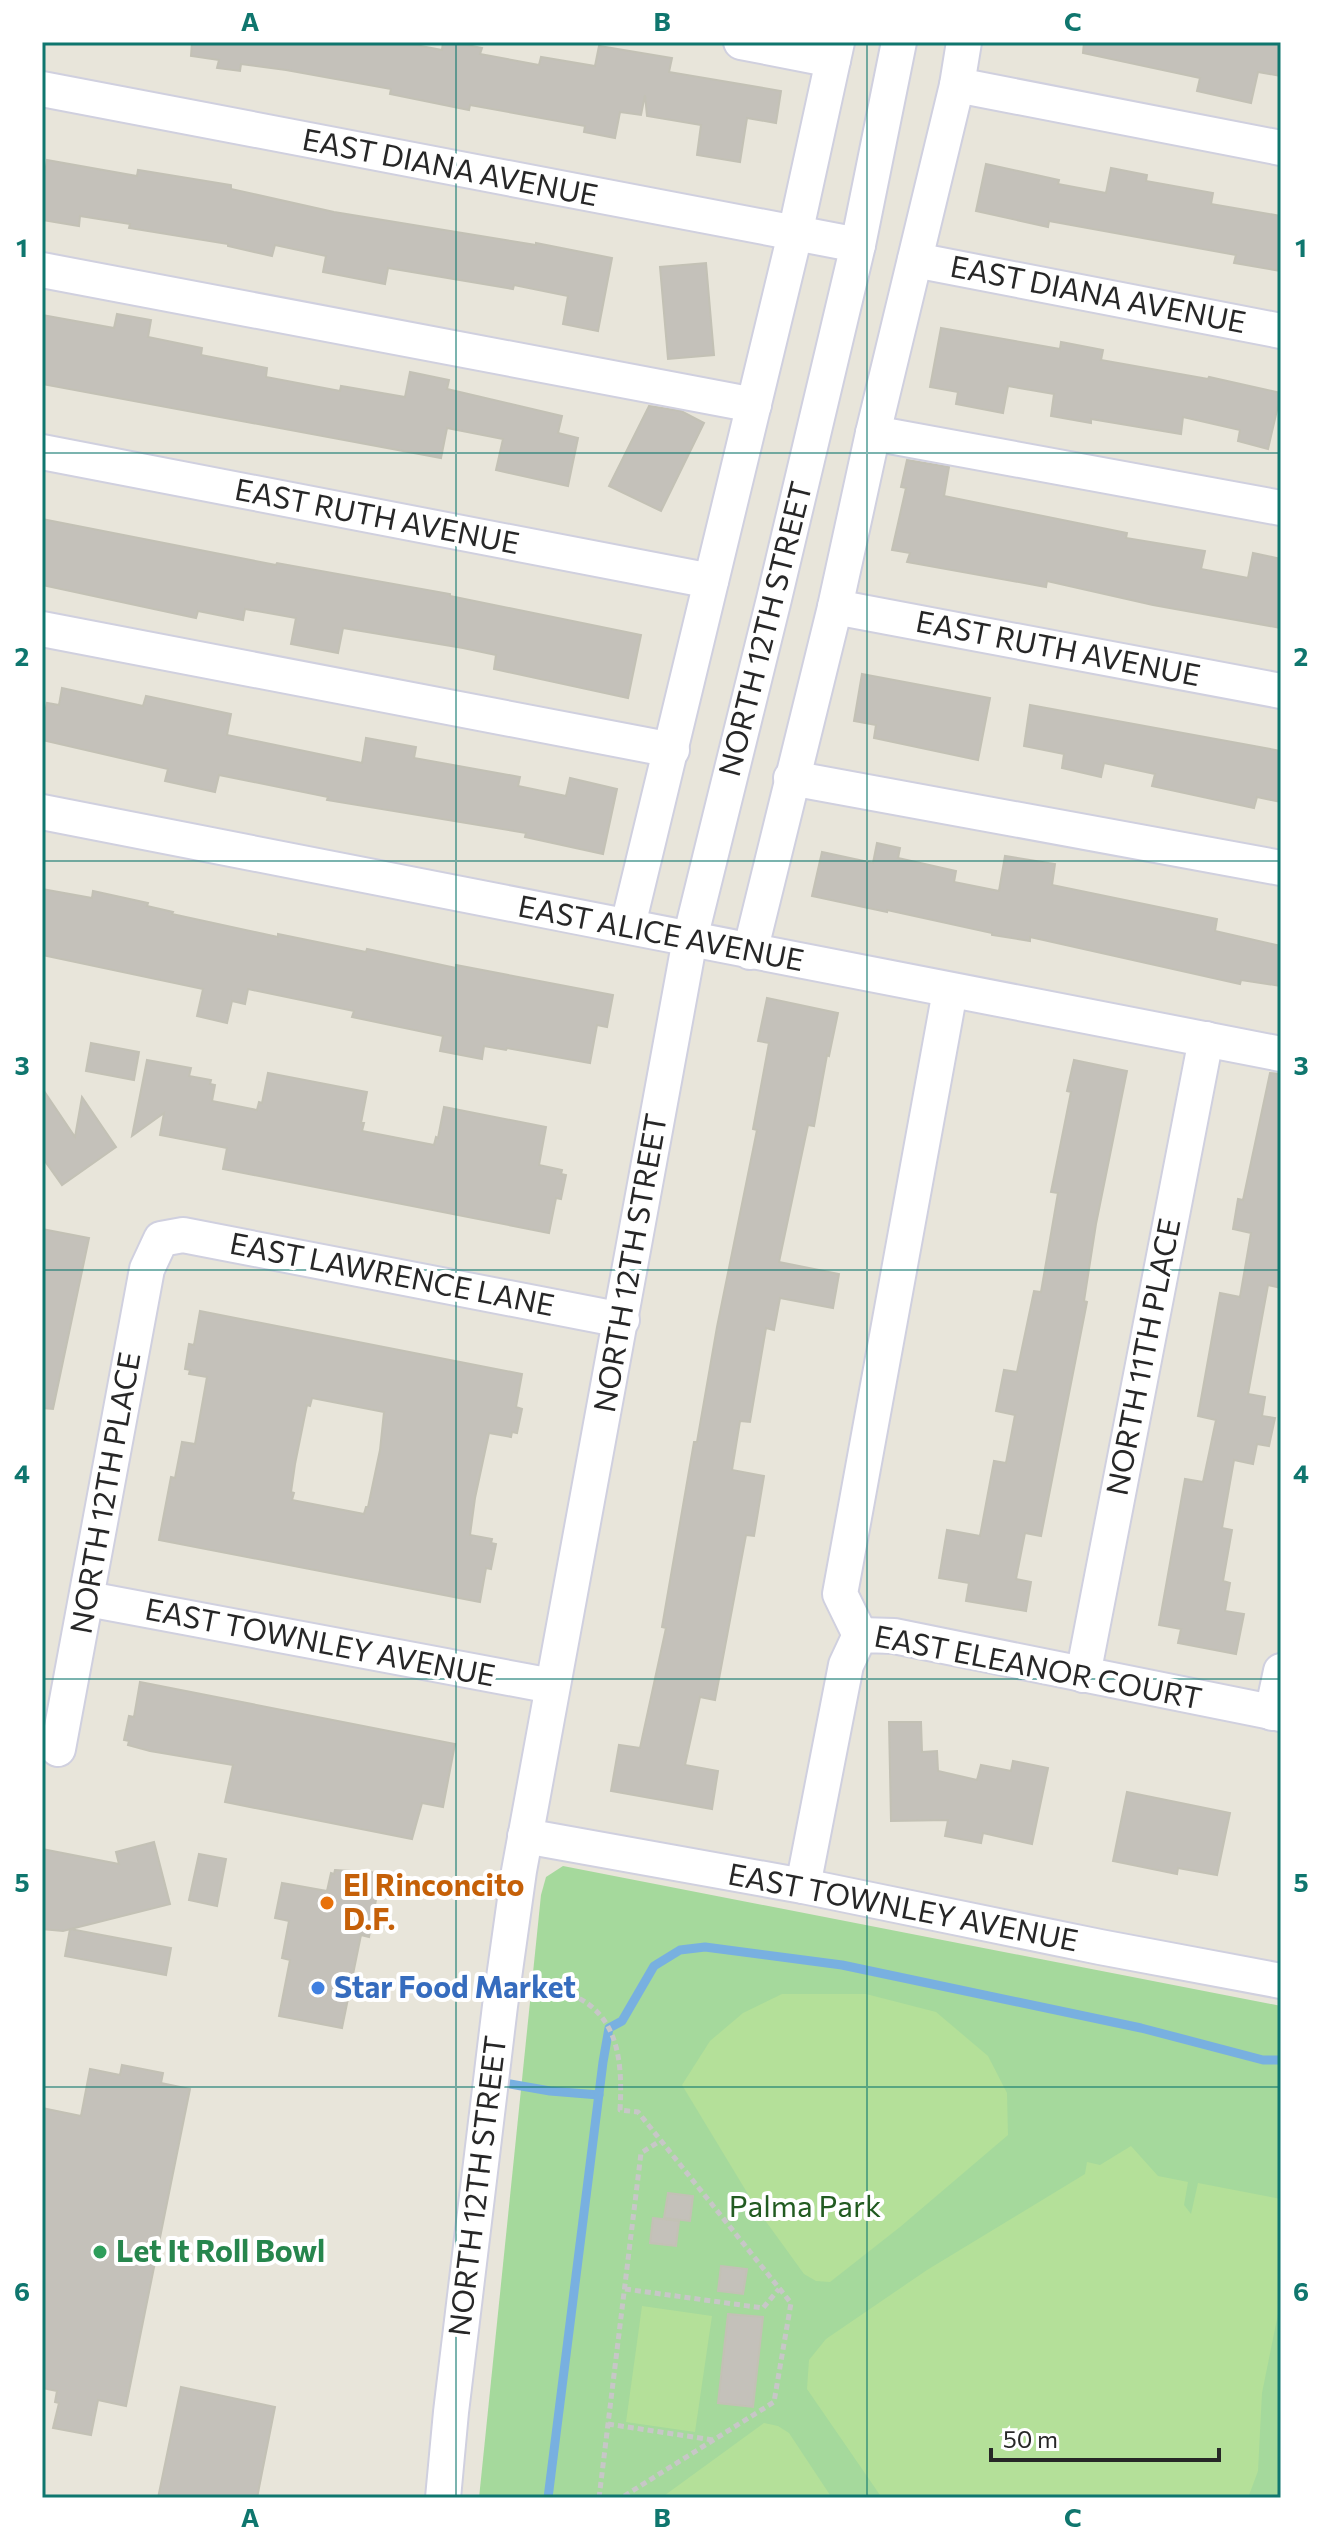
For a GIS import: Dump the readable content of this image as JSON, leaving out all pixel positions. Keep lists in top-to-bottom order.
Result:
{
  "streets": {
    "street": [
      "EAST DIANA AVENUE",
      "EAST RUTH AVENUE",
      "NORTH 12TH STREET",
      "EAST ALICE AVENUE",
      "EAST LAWRENCE LANE",
      "NORTH 11TH PLACE",
      "NORTH 12TH PLACE",
      "EAST TOWNLEY AVENUE",
      "EAST ELEANOR COURT"
    ]
  },
  "crossings": [
    ["EAST DIANA AVENUE", "NORTH 12TH STREET"],
    ["EAST RUTH AVENUE", "NORTH 12TH STREET"],
    ["NORTH 12TH STREET", "EAST ALICE AVENUE"],
    ["NORTH 12TH STREET", "EAST LAWRENCE LANE"],
    ["NORTH 12TH STREET", "EAST TOWNLEY AVENUE"],
    ["EAST ALICE AVENUE", "NORTH 11TH PLACE"],
    ["EAST LAWRENCE LANE", "NORTH 12TH PLACE"],
    ["NORTH 11TH PLACE", "EAST ELEANOR COURT"],
    ["NORTH 12TH PLACE", "EAST TOWNLEY AVENUE"],
    ["EAST TOWNLEY AVENUE", "EAST ELEANOR COURT"]
  ],
  "parks": ["Palma Park"],
  "places": ["El Rinconcito D.F.", "Star Food Market", "Let It Roll Bowl"],
  "scale_bar": "50 m",
  "grid": {
    "columns": ["A", "B", "C"],
    "rows": [
      "1",
      "2",
      "3",
      "4",
      "5",
      "6"
    ]
  }
}
